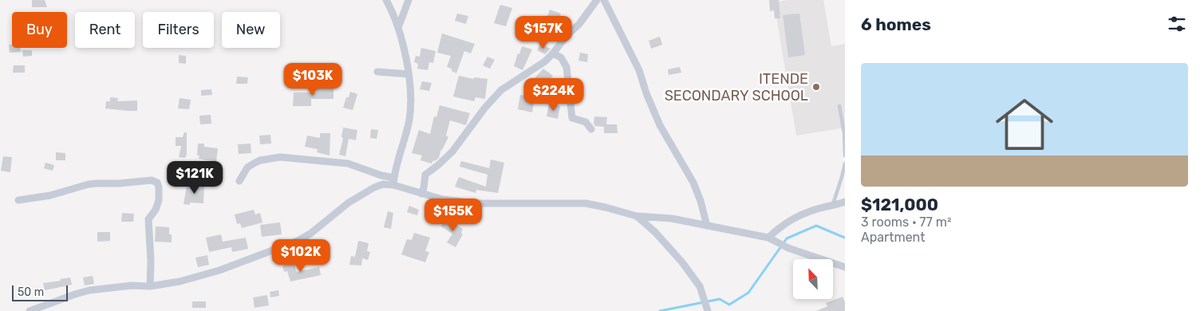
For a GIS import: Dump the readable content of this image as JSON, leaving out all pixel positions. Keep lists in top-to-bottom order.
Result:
{
  "places": ["ITENDE SECONDARY SCHOOL"],
  "scale_bar": "50 m",
  "north": "top left",
  "page": {
    "heading": "6 homes",
    "chip": [
      "Buy",
      "Rent",
      "Filters",
      "New"
    ],
    "price": [
      "$157K",
      "$103K",
      "$224K",
      "$121K",
      "$155K",
      "$102K"
    ],
    "list": [
      {
        "name": "$121,000",
        "note": "3 rooms · 77 m² · Apartment"
      }
    ],
    "scale": "50 m"
  }
}
